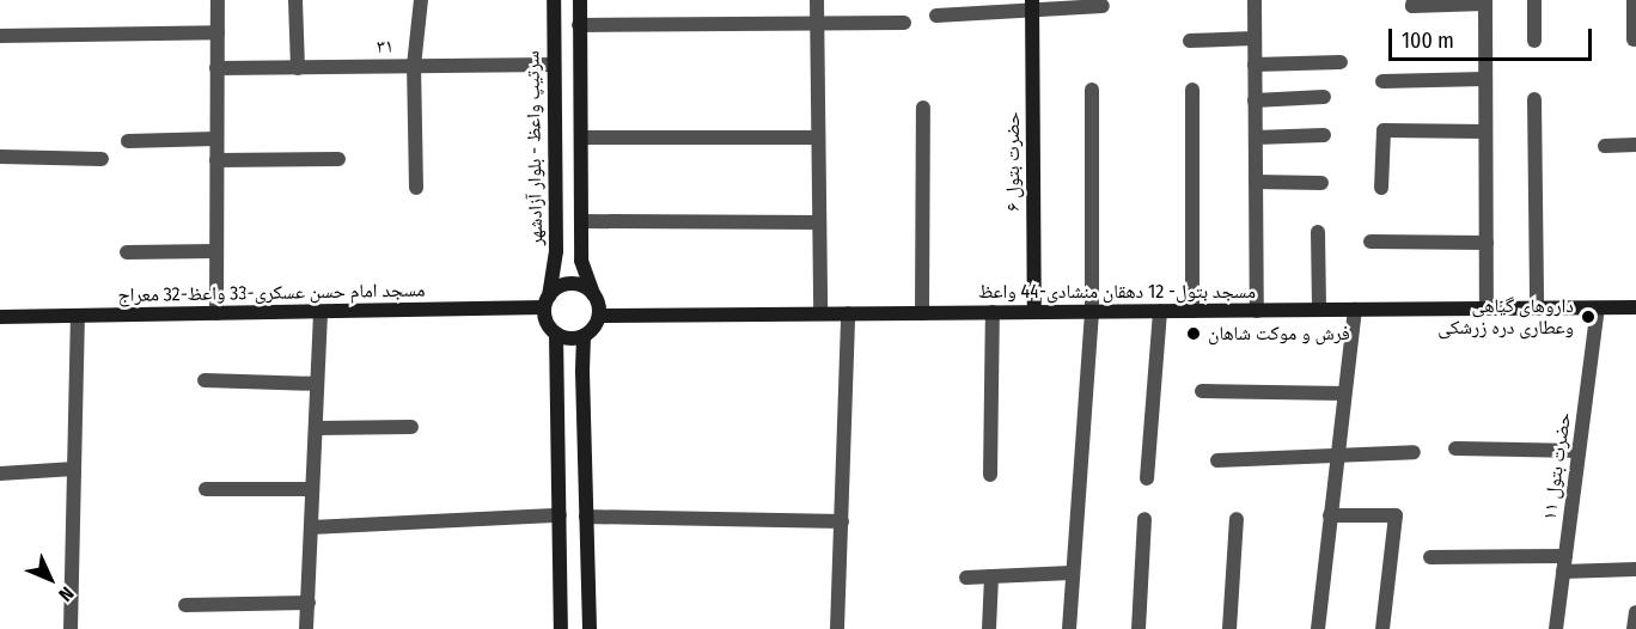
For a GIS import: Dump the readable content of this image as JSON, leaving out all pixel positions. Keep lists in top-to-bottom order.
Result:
{
  "streets": {
    "street": [
      "۳۱",
      "سرتیپ واعظ - بلوار آزادشهر",
      "حضرت بتول ۶",
      "مسجد بتول- 12 دهقان منشادی-44 واعظ",
      "مسجد امام حسن عسکری-33 واعظ-32 معراج",
      "حضرت بتول ۱۱"
    ]
  },
  "crossings": [
    ["۳۱", "سرتیپ واعظ - بلوار آزادشهر"],
    ["سرتیپ واعظ - بلوار آزادشهر", "مسجد بتول- 12 دهقان منشادی-44 واعظ"],
    ["سرتیپ واعظ - بلوار آزادشهر", "مسجد امام حسن عسکری-33 واعظ-32 معراج"],
    ["حضرت بتول ۶", "مسجد بتول- 12 دهقان منشادی-44 واعظ"],
    ["مسجد بتول- 12 دهقان منشادی-44 واعظ", "مسجد امام حسن عسکری-33 واعظ-32 معراج"],
    ["مسجد بتول- 12 دهقان منشادی-44 واعظ", "حضرت بتول ۱۱"]
  ],
  "places": ["داروهای گیاهی وعطاری دره زرشکی", "فرش و موکت شاهان"],
  "scale_bar": "100 m",
  "north": "bottom right"
}
